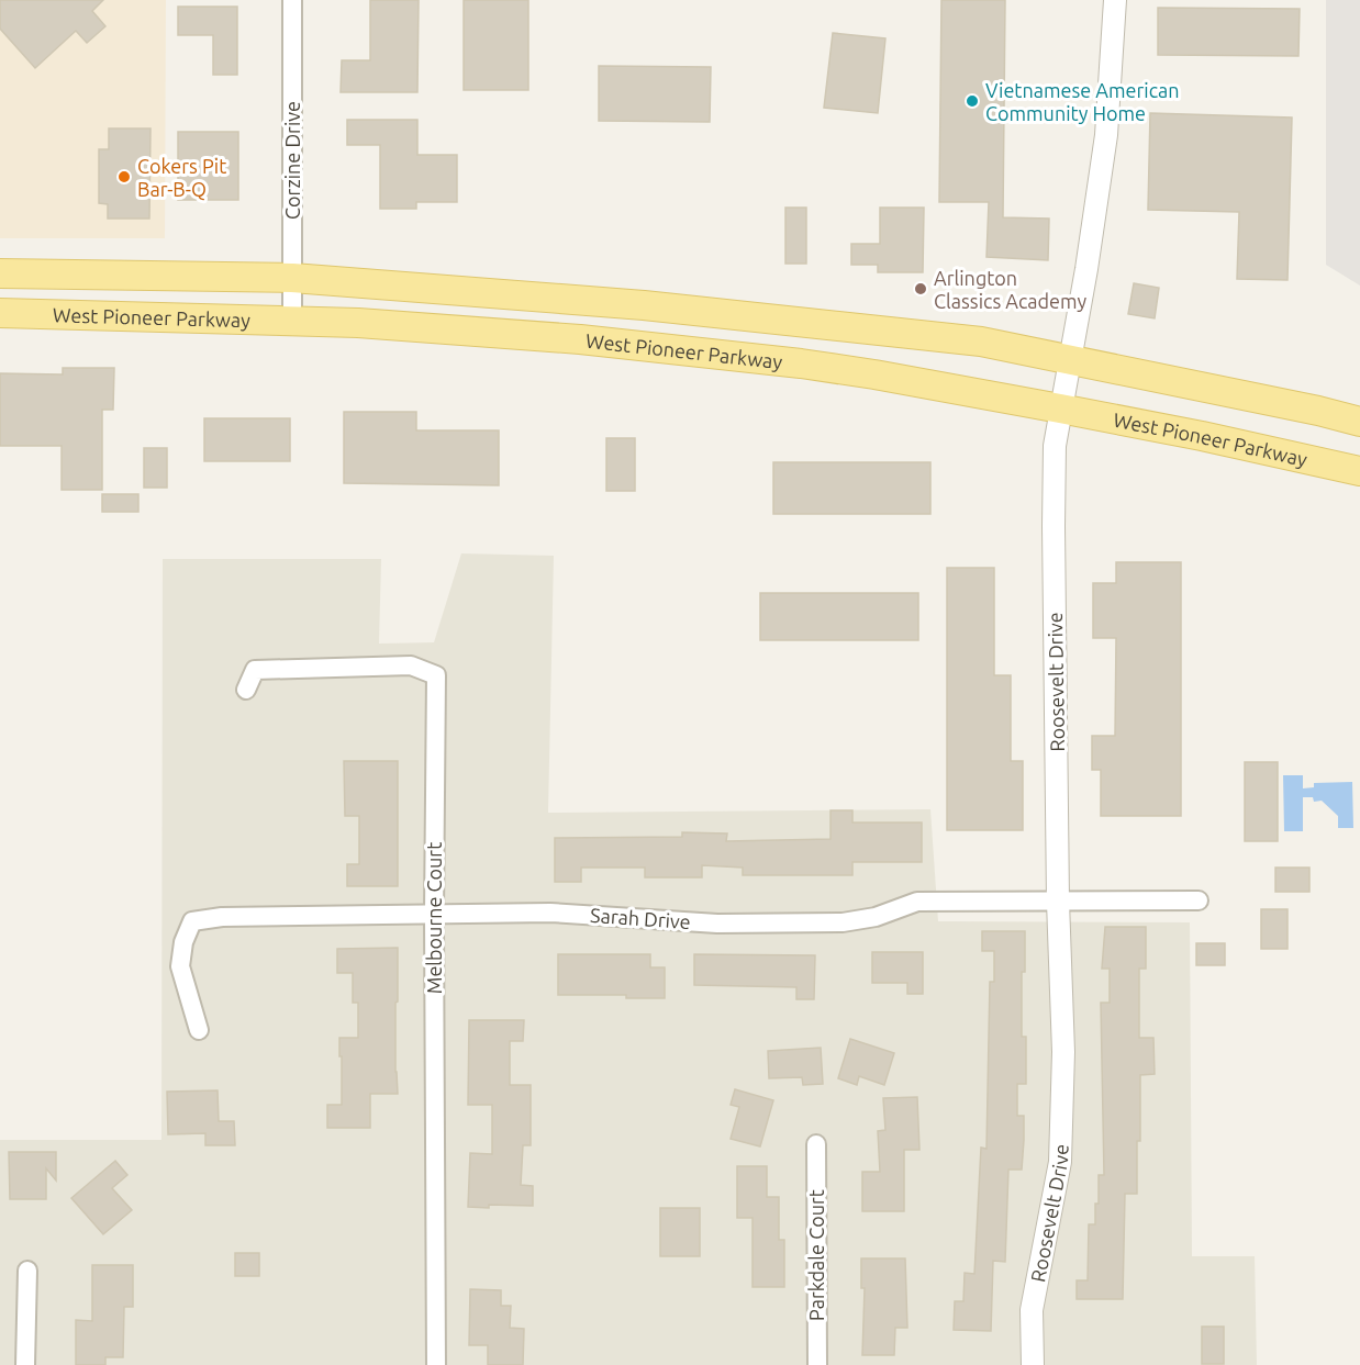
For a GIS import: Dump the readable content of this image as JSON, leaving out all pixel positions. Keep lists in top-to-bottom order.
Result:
{
  "streets": {
    "main road": ["West Pioneer Parkway"],
    "street": [
      "Corzine Drive",
      "Roosevelt Drive",
      "Melbourne Court",
      "Sarah Drive",
      "Parkdale Court"
    ]
  },
  "crossings": [
    ["Corzine Drive", "West Pioneer Parkway"],
    ["West Pioneer Parkway", "Roosevelt Drive"],
    ["Roosevelt Drive", "Sarah Drive"],
    ["Melbourne Court", "Sarah Drive"]
  ],
  "places": ["Vietnamese American Community Home", "Cokers Pit Bar-B-Q", "Arlington Classics Academy"]
}
